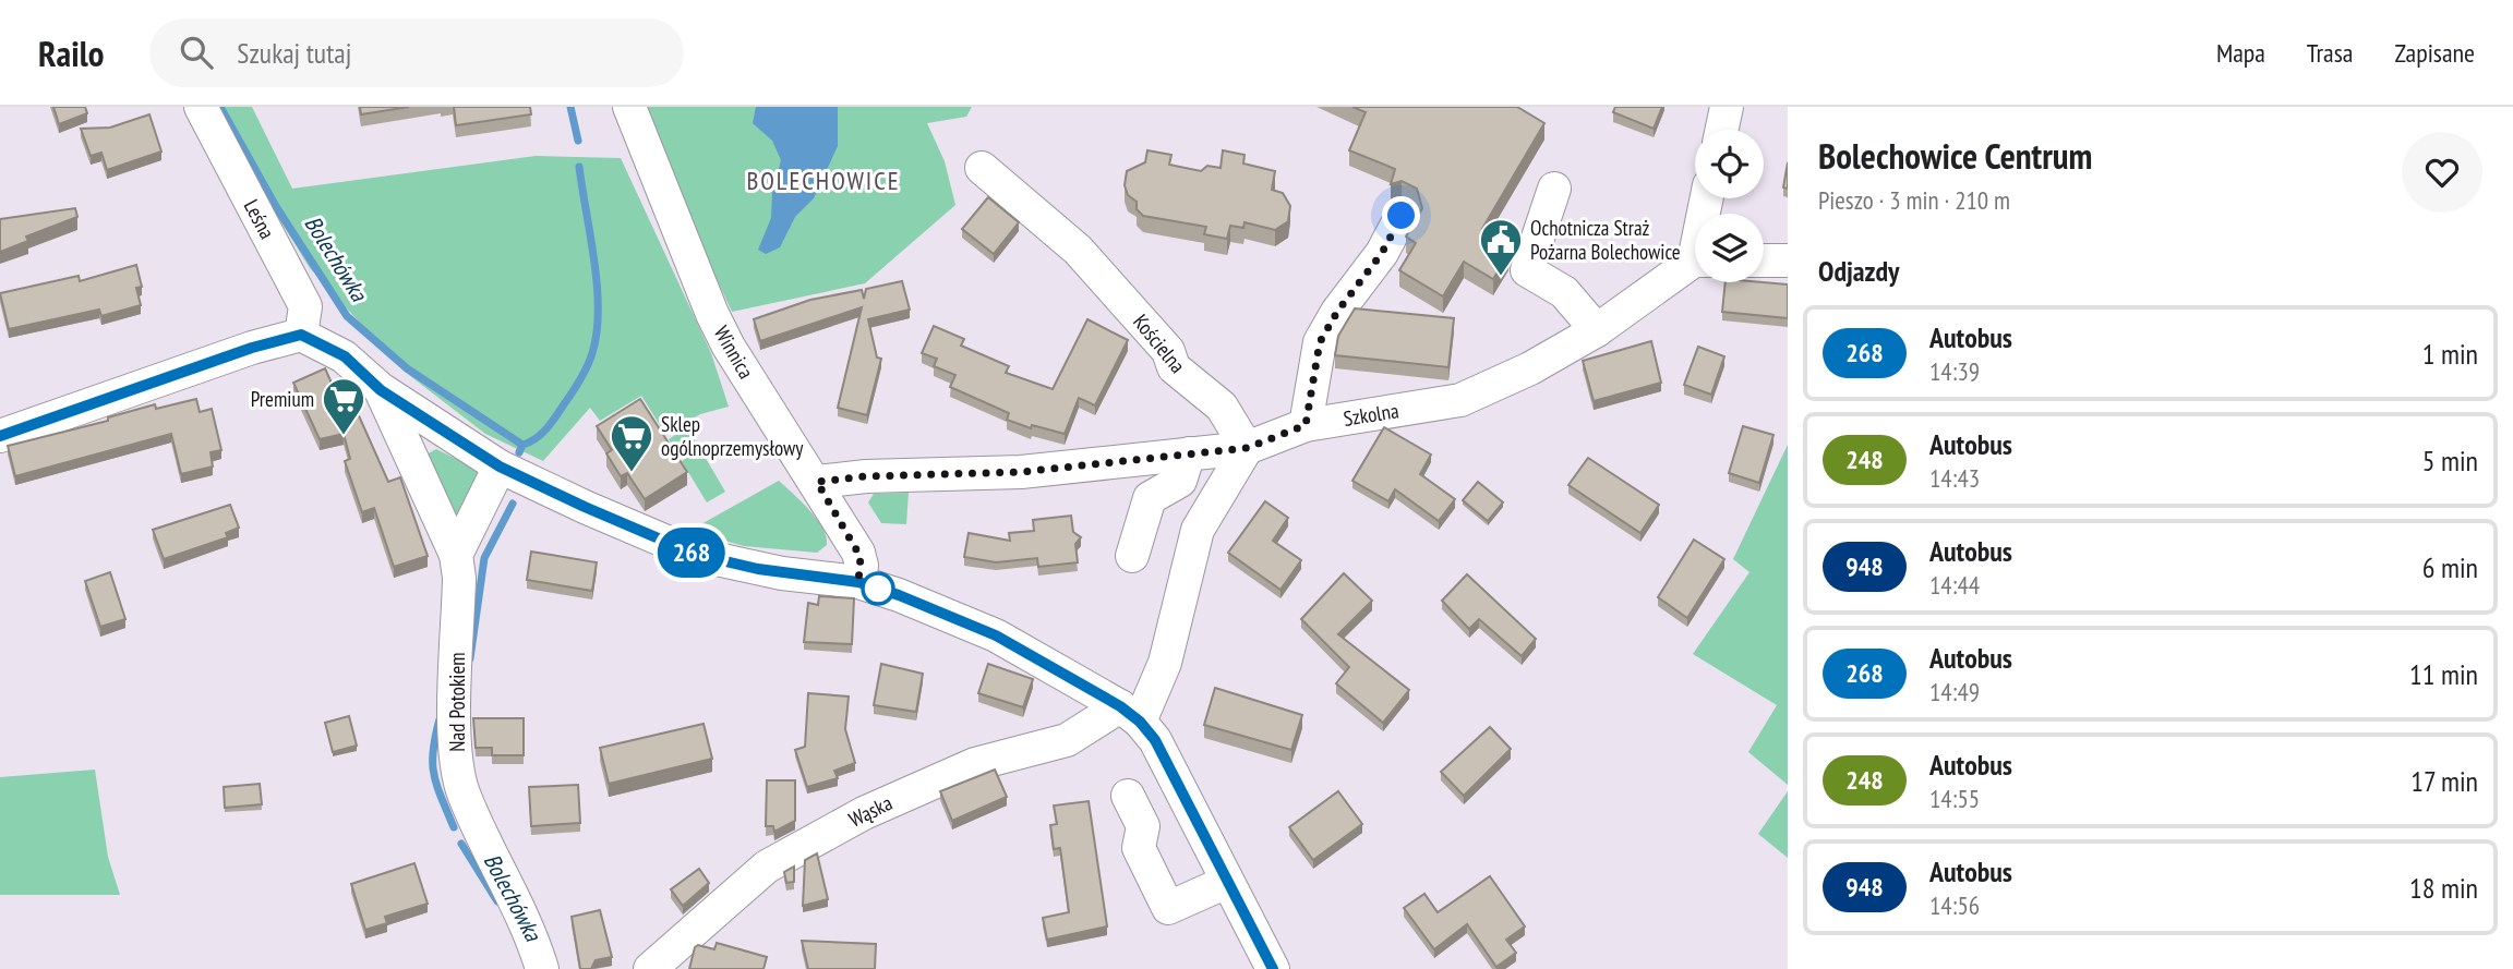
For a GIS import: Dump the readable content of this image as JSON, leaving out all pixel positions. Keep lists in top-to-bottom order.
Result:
{
  "streets": {
    "street": [
      "Leśna",
      "Kościelna",
      "Winnica",
      "Szkolna",
      "Nad Potokiem",
      "Wąska"
    ]
  },
  "crossings": [
    ["Kościelna", "Szkolna"],
    ["Winnica", "Szkolna"]
  ],
  "districts": ["BOLECHOWICE"],
  "water": ["Bolechówka"],
  "places": {
    "public building": ["Ochotnicza Straż Pożarna Bolechowice"],
    "supermarket": ["Premium", "Sklep ogólnoprzemysłowy"]
  },
  "lines": ["bus line 268"],
  "page": {
    "header": "Railo",
    "search": "Szukaj tutaj",
    "nav": ["Mapa", "Trasa", "Zapisane"],
    "on_map": "268",
    "heading": [
      ["Bolechowice Centrum", "Pieszo · 3 min · 210 m"],
      "Odjazdy"
    ],
    "list": [
      {
        "mark": "268",
        "name": "Autobus",
        "note": "14:39",
        "value": "1 min"
      },
      {
        "mark": "248",
        "name": "Autobus",
        "note": "14:43",
        "value": "5 min"
      },
      {
        "mark": "948",
        "name": "Autobus",
        "note": "14:44",
        "value": "6 min"
      },
      {
        "mark": "268",
        "name": "Autobus",
        "note": "14:49",
        "value": "11 min"
      },
      {
        "mark": "248",
        "name": "Autobus",
        "note": "14:55",
        "value": "17 min"
      },
      {
        "mark": "948",
        "name": "Autobus",
        "note": "14:56",
        "value": "18 min"
      }
    ]
  }
}
